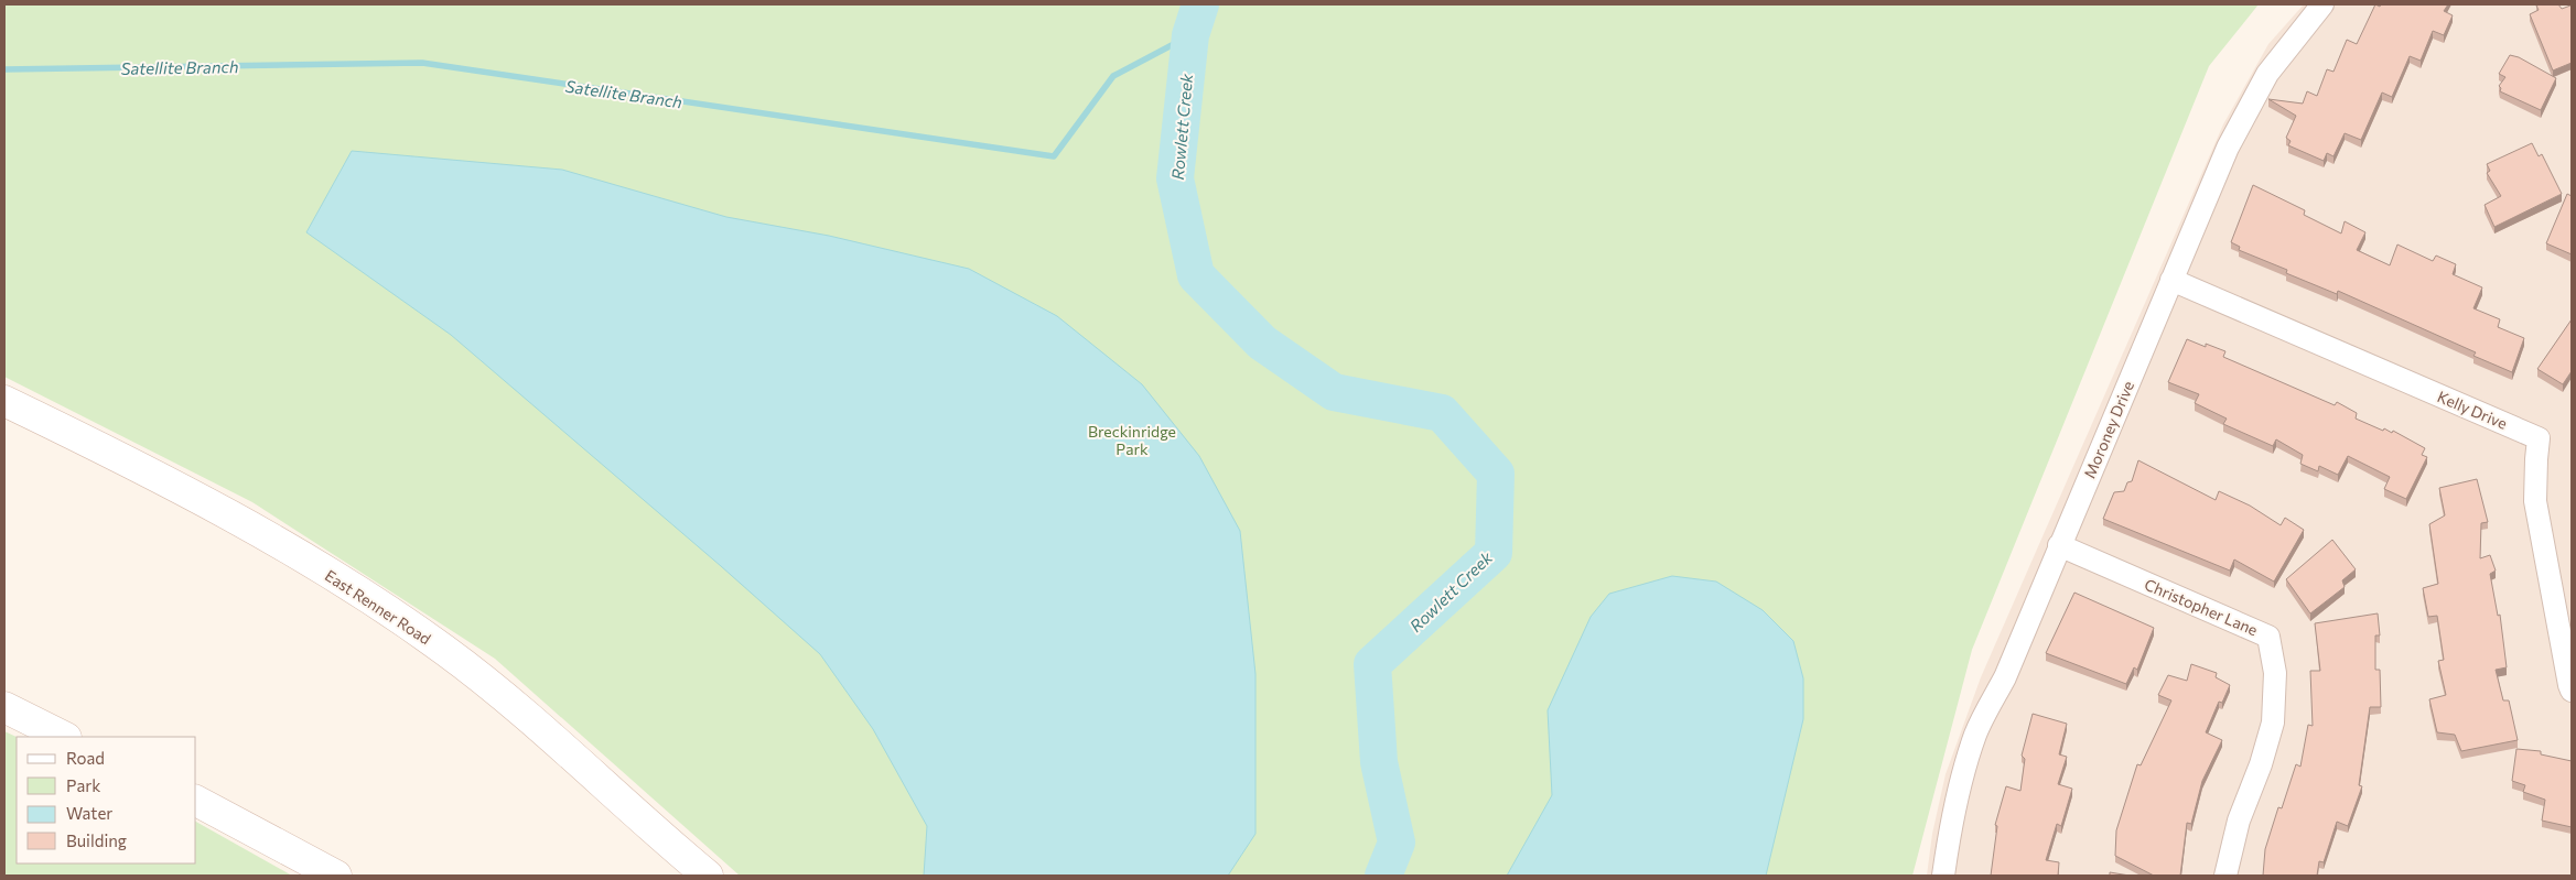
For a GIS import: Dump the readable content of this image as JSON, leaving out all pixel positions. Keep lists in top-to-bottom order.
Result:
{
  "streets": {
    "main road": ["East Renner Road"],
    "street": ["Kelly Drive", "Moroney Drive", "Christopher Lane"]
  },
  "crossings": [
    ["Kelly Drive", "Moroney Drive"],
    ["Moroney Drive", "Christopher Lane"]
  ],
  "water": ["Satellite Branch", "Rowlett Creek"],
  "parks": ["Breckinridge Park"],
  "legend": [
    "Road",
    "Park",
    "Water",
    "Building"
  ]
}
